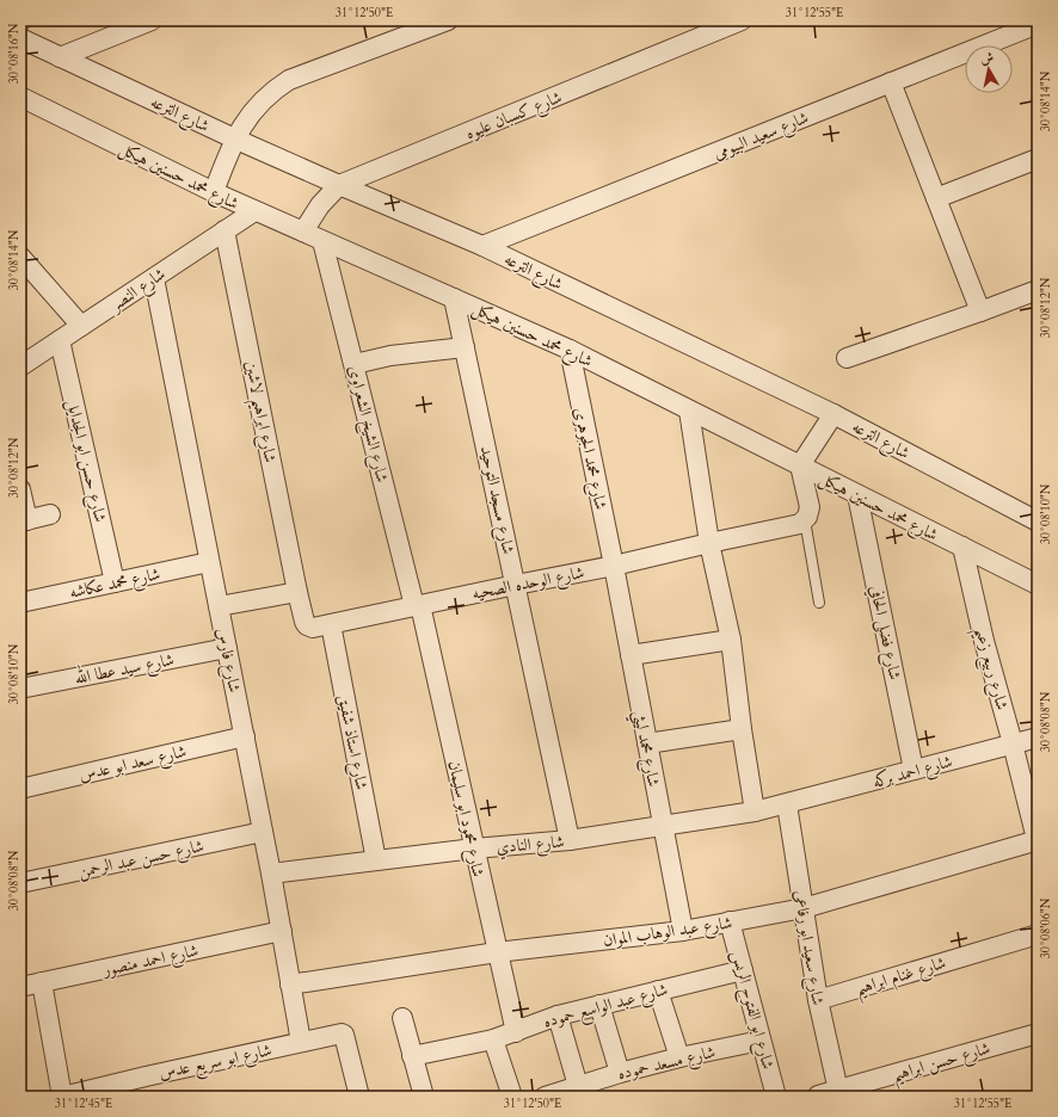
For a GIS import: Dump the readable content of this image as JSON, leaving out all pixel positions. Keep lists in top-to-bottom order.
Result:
{
  "streets": {
    "street": [
      "شارع الترعه",
      "شارع كسبان عليوه",
      "شارع سعيد البيومى",
      "شارع محمد حسنين هيكل",
      "شارع النصر",
      "شارع ابراهيم لاشين",
      "شارع الشيخ الشعراوى",
      "شارع محمد الجوهرى",
      "شارع حسن ابو الجدايل",
      "شارع مسجد التوحيد",
      "شارع محمد عكاشه",
      "شارع الوحده الصحيه",
      "شارع فضلى الحافي",
      "شارع فارس",
      "شارع سيد عطا الله",
      "شارع ربيع زعيم",
      "شارع استاذ شفيق",
      "شارع محمد ليثي",
      "شارع سعد ابو عدس",
      "شارع احمد بركه",
      "شارع محمود ابو سليمان",
      "شارع النادي",
      "شارع حسن عبد الرحمن",
      "شارع عبد الوهاب الموان",
      "شارع سعيد ابو رفاعى",
      "شارع احمد منصور",
      "شارع غنام ابراهيم",
      "شارع عبد الواسع حموده",
      "شارع ابو الفتوح الريس",
      "شارع ابو سريع عدس",
      "شارع حسن ابراهيم",
      "شارع مسعد حموده"
    ]
  },
  "crossings": [
    ["شارع الترعه", "شارع كسبان عليوه"],
    ["شارع الترعه", "شارع سعيد البيومى"],
    ["شارع كسبان عليوه", "شارع محمد حسنين هيكل"],
    ["شارع محمد حسنين هيكل", "شارع النصر"],
    ["شارع محمد حسنين هيكل", "شارع الشيخ الشعراوى"],
    ["شارع محمد حسنين هيكل", "شارع محمد الجوهرى"],
    ["شارع محمد حسنين هيكل", "شارع مسجد التوحيد"],
    ["شارع محمد حسنين هيكل", "شارع فضلى الحافي"],
    ["شارع محمد حسنين هيكل", "شارع ربيع زعيم"],
    ["شارع النصر", "شارع ابراهيم لاشين"],
    ["شارع النصر", "شارع حسن ابو الجدايل"],
    ["شارع النصر", "شارع فارس"],
    ["شارع ابراهيم لاشين", "شارع الوحده الصحيه"],
    ["شارع الشيخ الشعراوى", "شارع الوحده الصحيه"],
    ["شارع الشيخ الشعراوى", "شارع محمود ابو سليمان"],
    ["شارع محمد الجوهرى", "شارع الوحده الصحيه"],
    ["شارع محمد الجوهرى", "شارع محمد ليثي"],
    ["شارع حسن ابو الجدايل", "شارع محمد عكاشه"],
    ["شارع مسجد التوحيد", "شارع الوحده الصحيه"],
    ["شارع مسجد التوحيد", "شارع النادي"],
    ["شارع محمد عكاشه", "شارع فارس"],
    ["شارع الوحده الصحيه", "شارع استاذ شفيق"],
    ["شارع الوحده الصحيه", "شارع محمد ليثي"],
    ["شارع الوحده الصحيه", "شارع محمود ابو سليمان"],
    ["شارع فضلى الحافي", "شارع احمد بركه"],
    ["شارع فارس", "شارع سيد عطا الله"],
    ["شارع فارس", "شارع سعد ابو عدس"],
    ["شارع فارس", "شارع النادي"],
    ["شارع فارس", "شارع حسن عبد الرحمن"],
    ["شارع فارس", "شارع عبد الوهاب الموان"],
    ["شارع فارس", "شارع احمد منصور"],
    ["شارع فارس", "شارع ابو سريع عدس"],
    ["شارع ربيع زعيم", "شارع احمد بركه"],
    ["شارع ربيع زعيم", "شارع عبد الوهاب الموان"],
    ["شارع استاذ شفيق", "شارع النادي"],
    ["شارع محمد ليثي", "شارع النادي"],
    ["شارع محمد ليثي", "شارع عبد الوهاب الموان"],
    ["شارع احمد بركه", "شارع النادي"],
    ["شارع احمد بركه", "شارع سعيد ابو رفاعى"],
    ["شارع محمود ابو سليمان", "شارع النادي"],
    ["شارع محمود ابو سليمان", "شارع عبد الوهاب الموان"],
    ["شارع محمود ابو سليمان", "شارع عبد الواسع حموده"],
    ["شارع النادي", "شارع سعيد ابو رفاعى"],
    ["شارع عبد الوهاب الموان", "شارع سعيد ابو رفاعى"],
    ["شارع عبد الوهاب الموان", "شارع ابو الفتوح الريس"],
    ["شارع سعيد ابو رفاعى", "شارع غنام ابراهيم"],
    ["شارع سعيد ابو رفاعى", "شارع حسن ابراهيم"],
    ["شارع عبد الواسع حموده", "شارع ابو الفتوح الريس"],
    ["شارع ابو الفتوح الريس", "شارع مسعد حموده"]
  ],
  "north": "top",
  "coordinates": [
    "31°12'50\"E",
    "31°12'55\"E",
    "30°08'16\"N",
    "30°08'14\"N",
    "30°08'12\"N",
    "30°08'10\"N",
    "30°08'08\"N",
    "30°08'06\"N",
    "31°12'45\"E"
  ]
}
